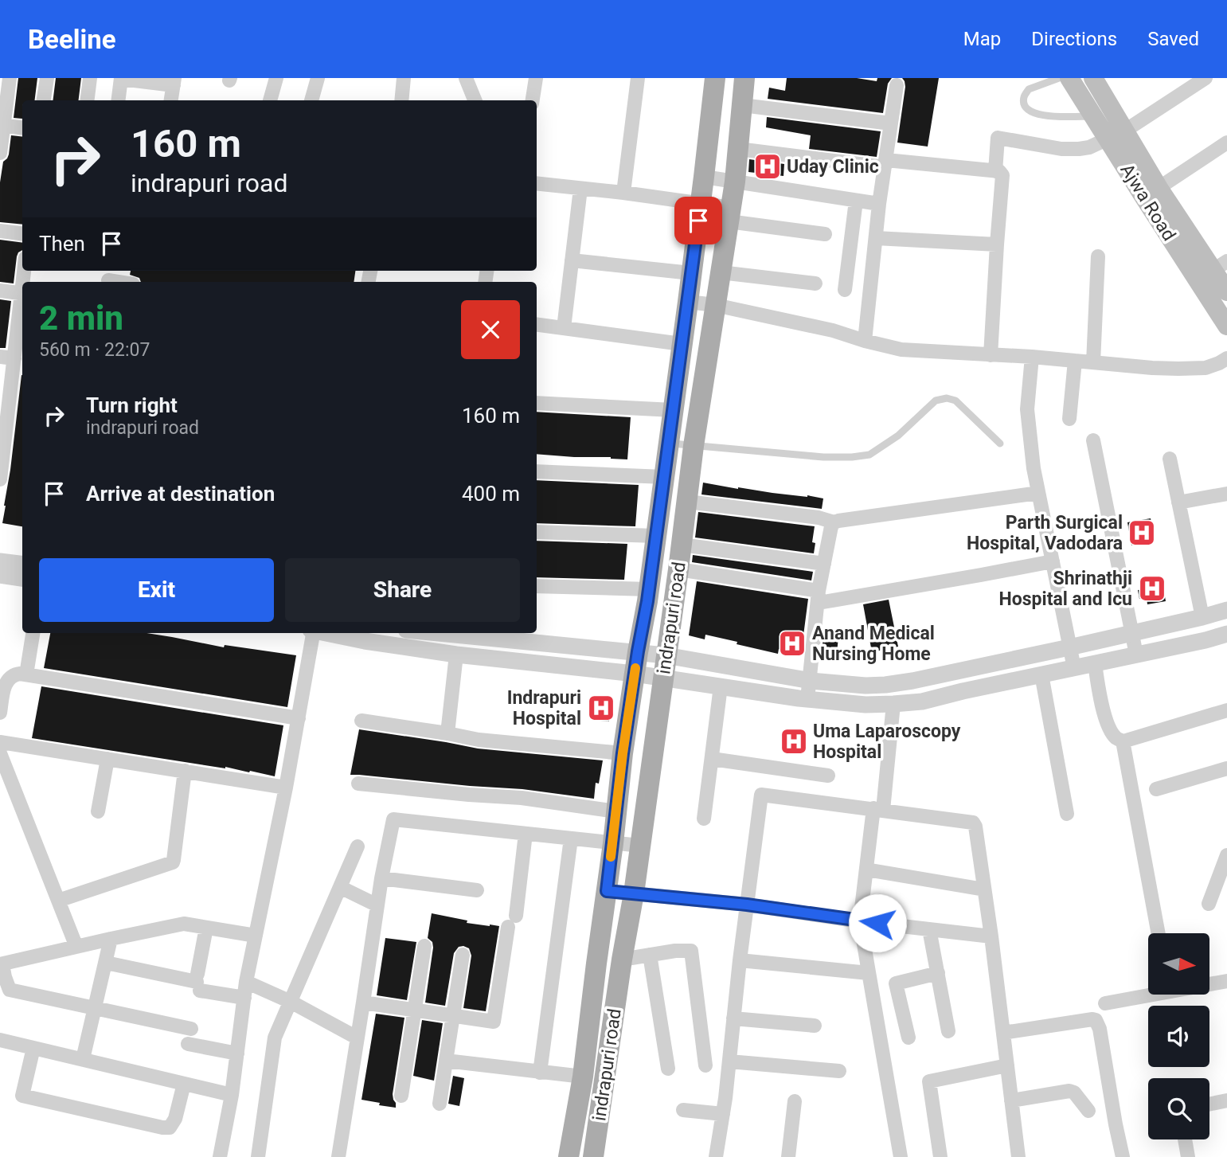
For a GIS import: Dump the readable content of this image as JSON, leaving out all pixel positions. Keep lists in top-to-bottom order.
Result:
{
  "streets": {
    "main road": ["Ajwa Road", "indrapuri road"]
  },
  "places": {
    "hospital": [
      "Uday Clinic",
      "Parth Surgical Hospital, Vadodara",
      "Shrinathji Hospital and Icu",
      "Anand Medical Nursing Home",
      "Indrapuri Hospital",
      "Uma Laparoscopy Hospital"
    ]
  },
  "north": "right",
  "page": {
    "header": "Beeline",
    "nav": ["Map", "Directions", "Saved"],
    "turn": ["160 m", "indrapuri road"],
    "then": "Then",
    "heading": ["2 min", "560 m · 22:07"],
    "list": [
      {
        "name": "Turn right",
        "note": "indrapuri road",
        "value": "160 m"
      },
      {
        "name": "Arrive at destination",
        "value": "400 m"
      }
    ],
    "buttons": ["Exit", "Share"]
  }
}
